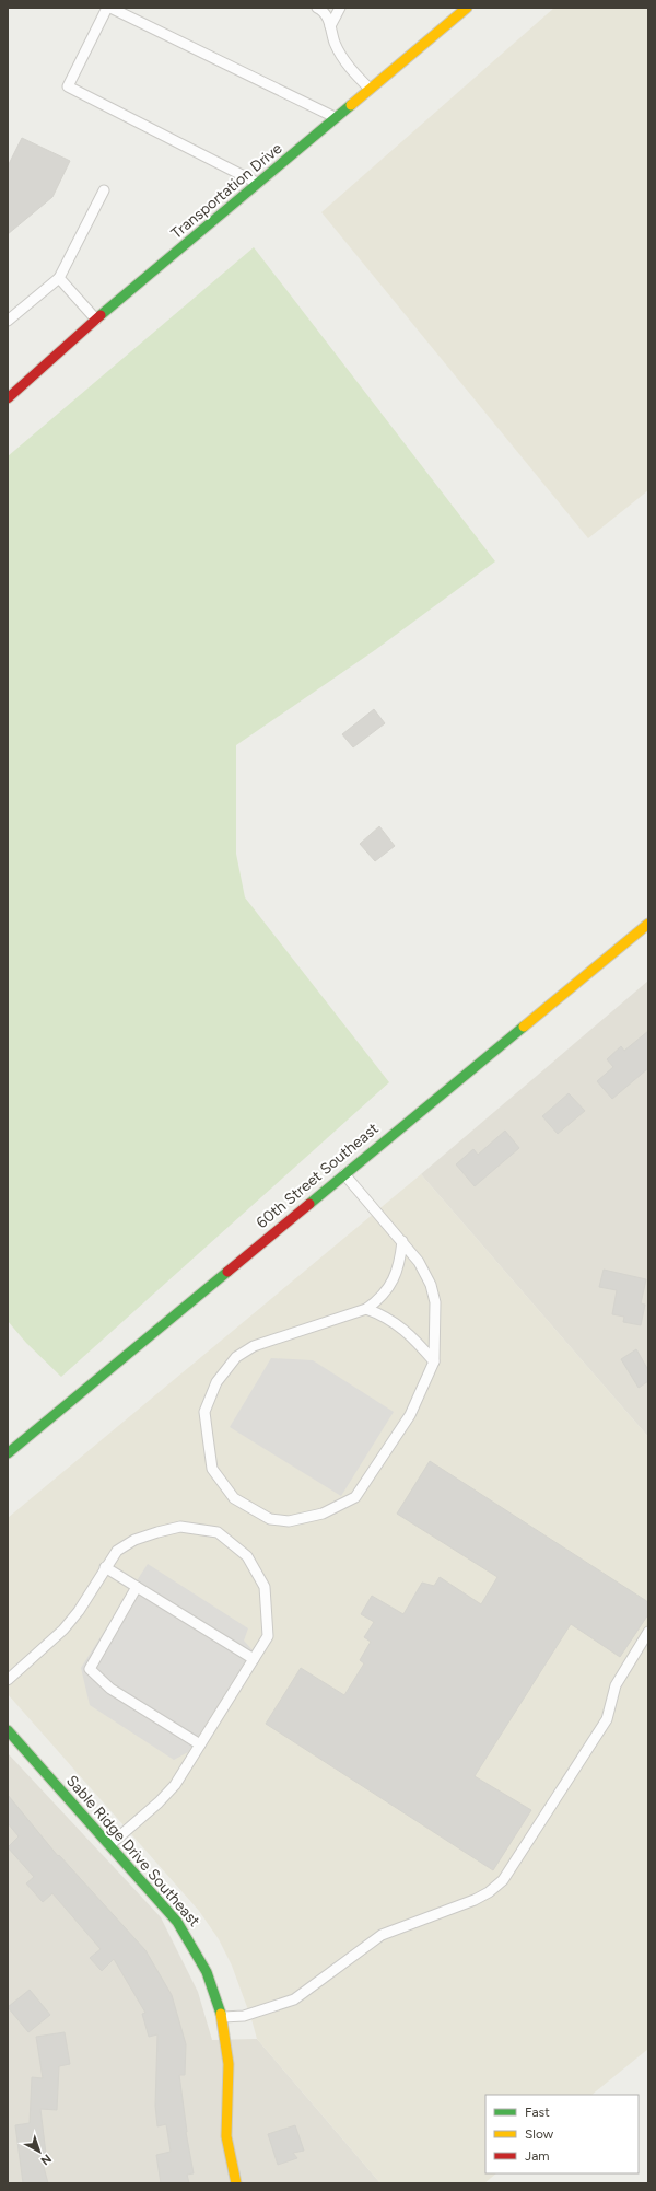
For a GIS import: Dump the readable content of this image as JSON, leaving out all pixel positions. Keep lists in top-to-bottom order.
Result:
{
  "streets": {
    "street": ["Transportation Drive", "60th Street Southeast", "Sable Ridge Drive Southeast"]
  },
  "legend": ["Fast", "Slow", "Jam"],
  "north": "bottom right"
}
